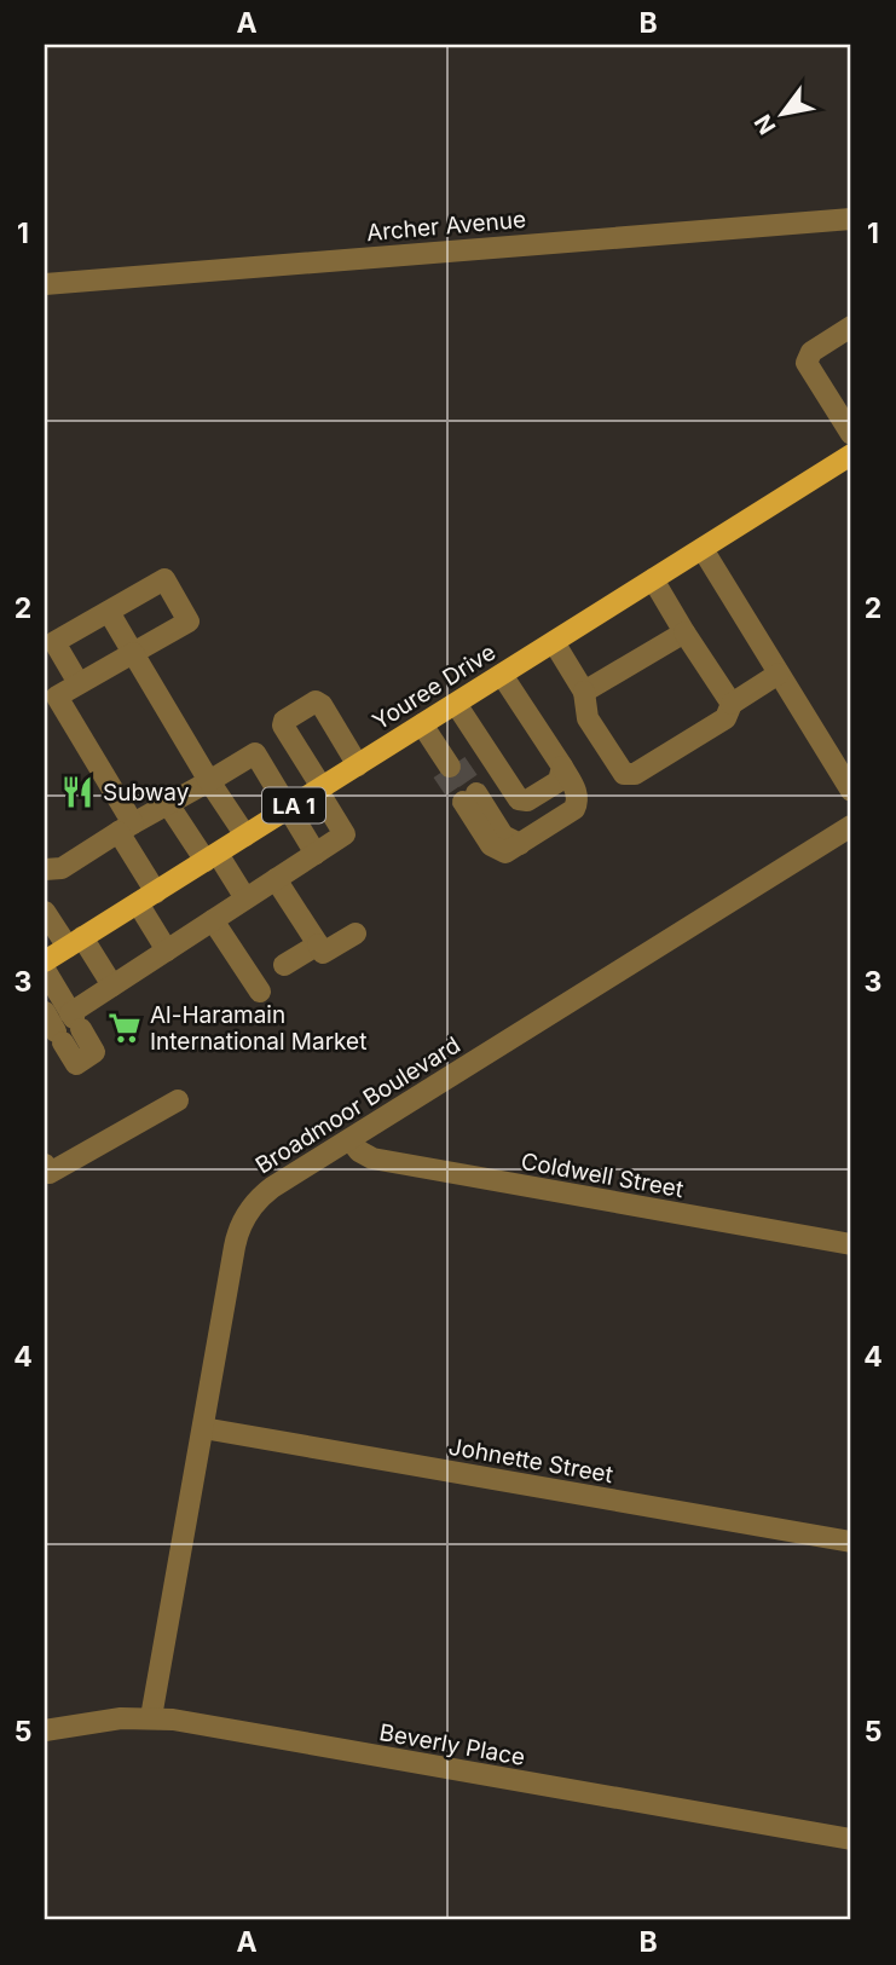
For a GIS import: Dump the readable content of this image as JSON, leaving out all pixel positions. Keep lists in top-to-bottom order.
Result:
{
  "streets": {
    "main road": ["Youree Drive", "LA 1"],
    "street": [
      "Archer Avenue",
      "Broadmoor Boulevard",
      "Coldwell Street",
      "Johnette Street",
      "Beverly Place"
    ]
  },
  "crossings": [
    ["Broadmoor Boulevard", "Coldwell Street"],
    ["Broadmoor Boulevard", "Johnette Street"],
    ["Broadmoor Boulevard", "Beverly Place"]
  ],
  "places": {
    "restaurant": ["Subway"],
    "supermarket": ["Al-Haramain International Market"]
  },
  "north": "bottom left",
  "grid": {
    "columns": ["A", "B"],
    "rows": [
      "1",
      "2",
      "3",
      "4",
      "5"
    ]
  }
}
